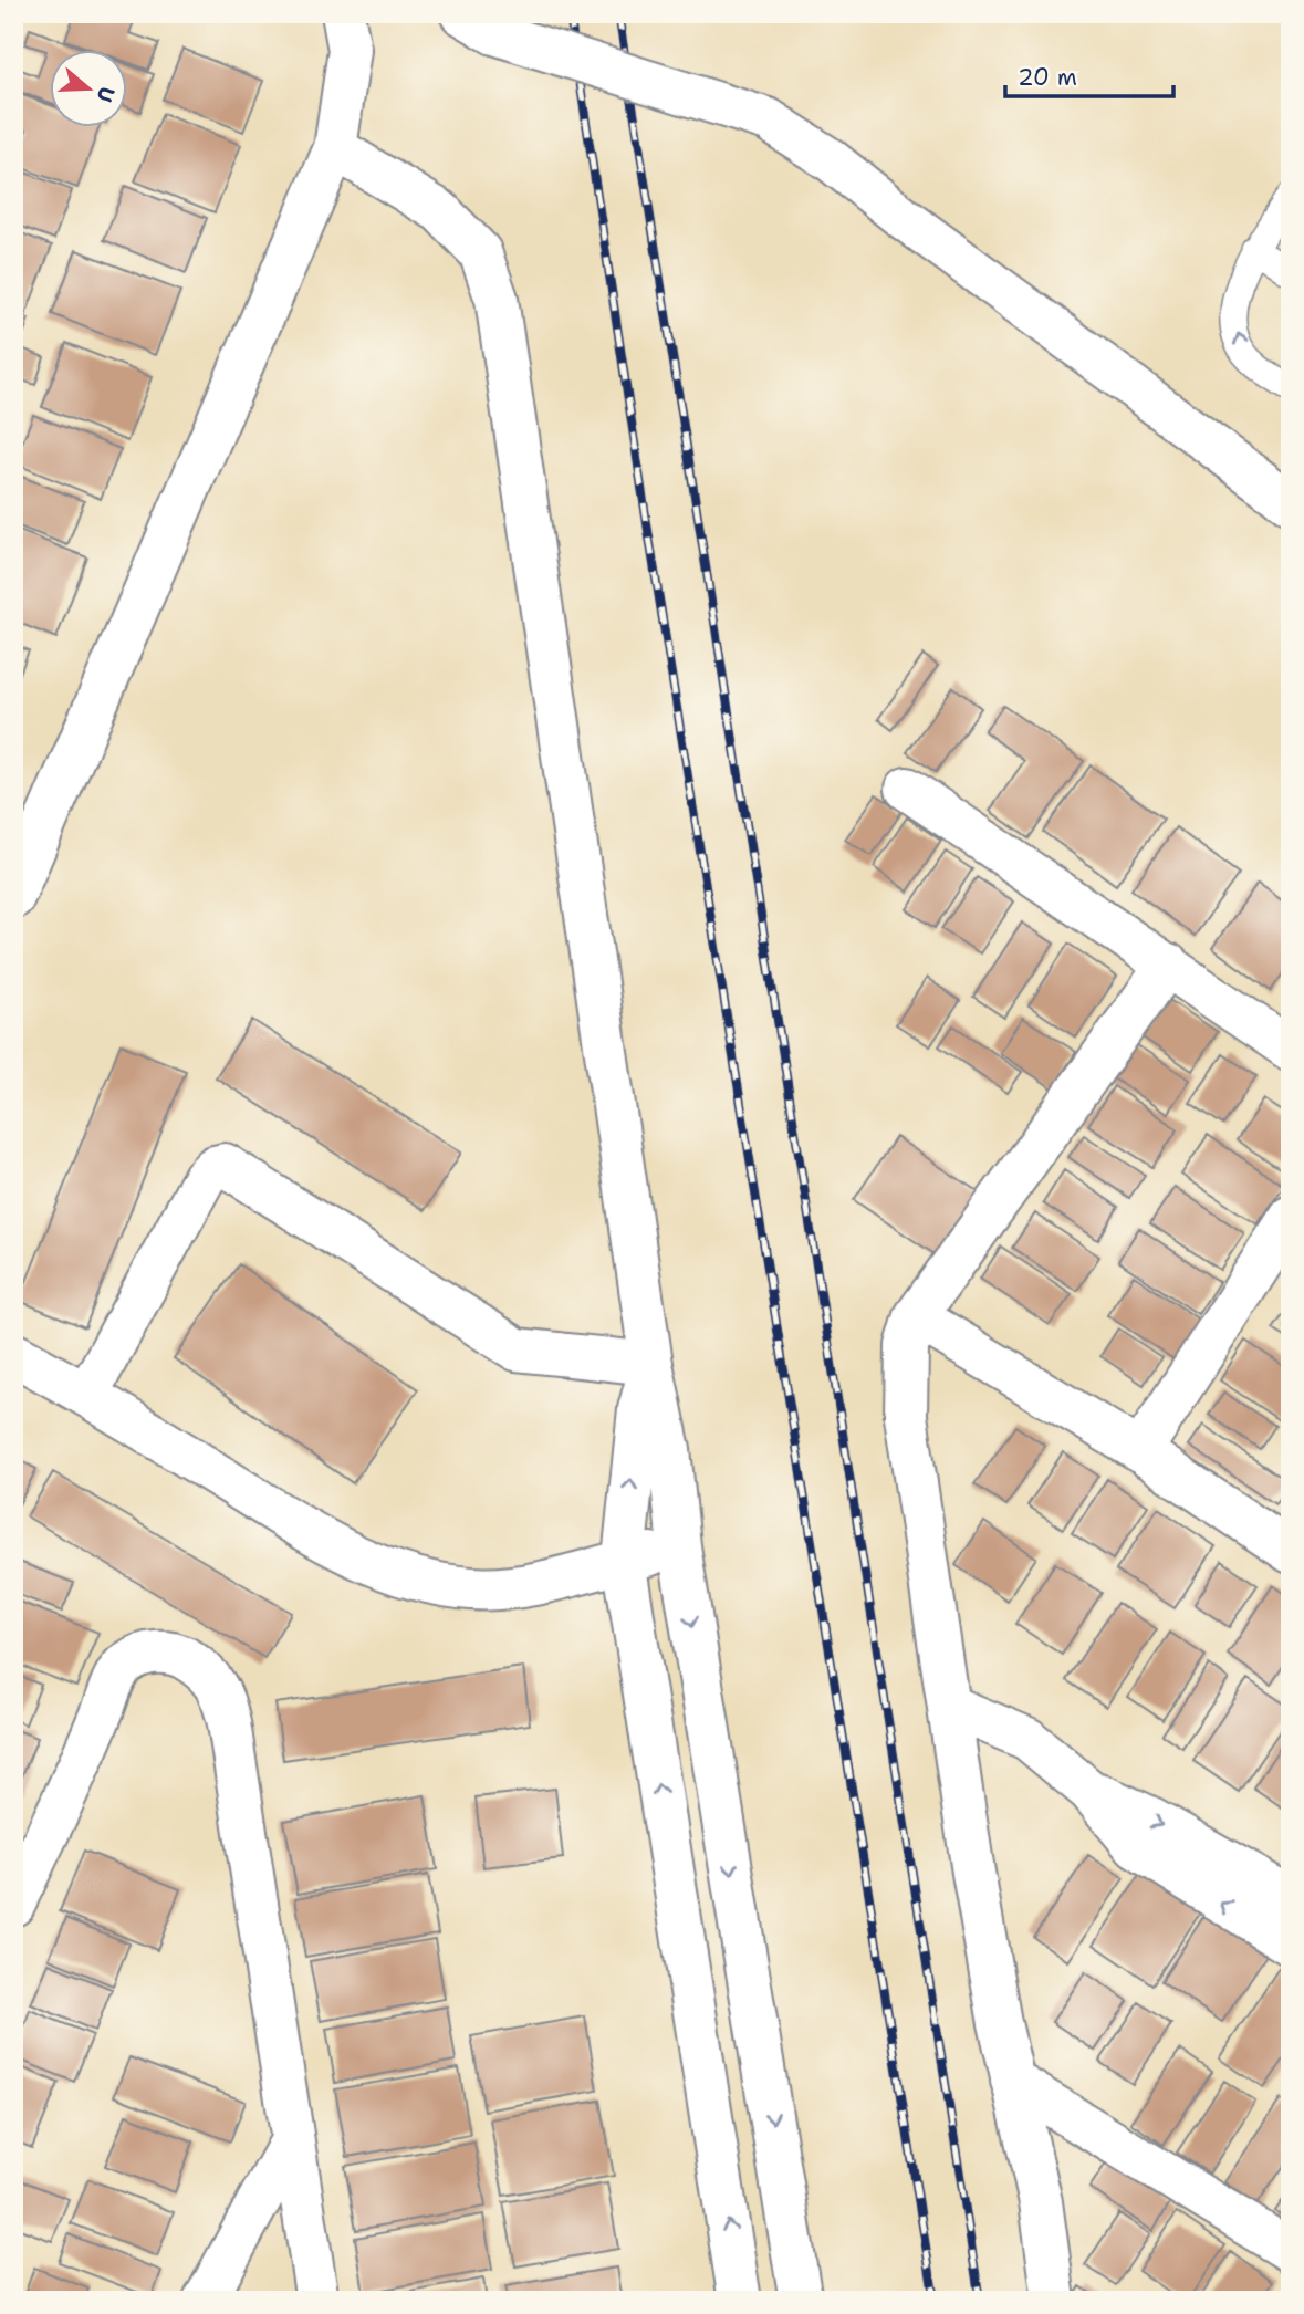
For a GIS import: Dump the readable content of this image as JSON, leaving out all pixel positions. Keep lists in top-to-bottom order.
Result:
{
  "scale_bar": "20 m",
  "north": "right"
}
